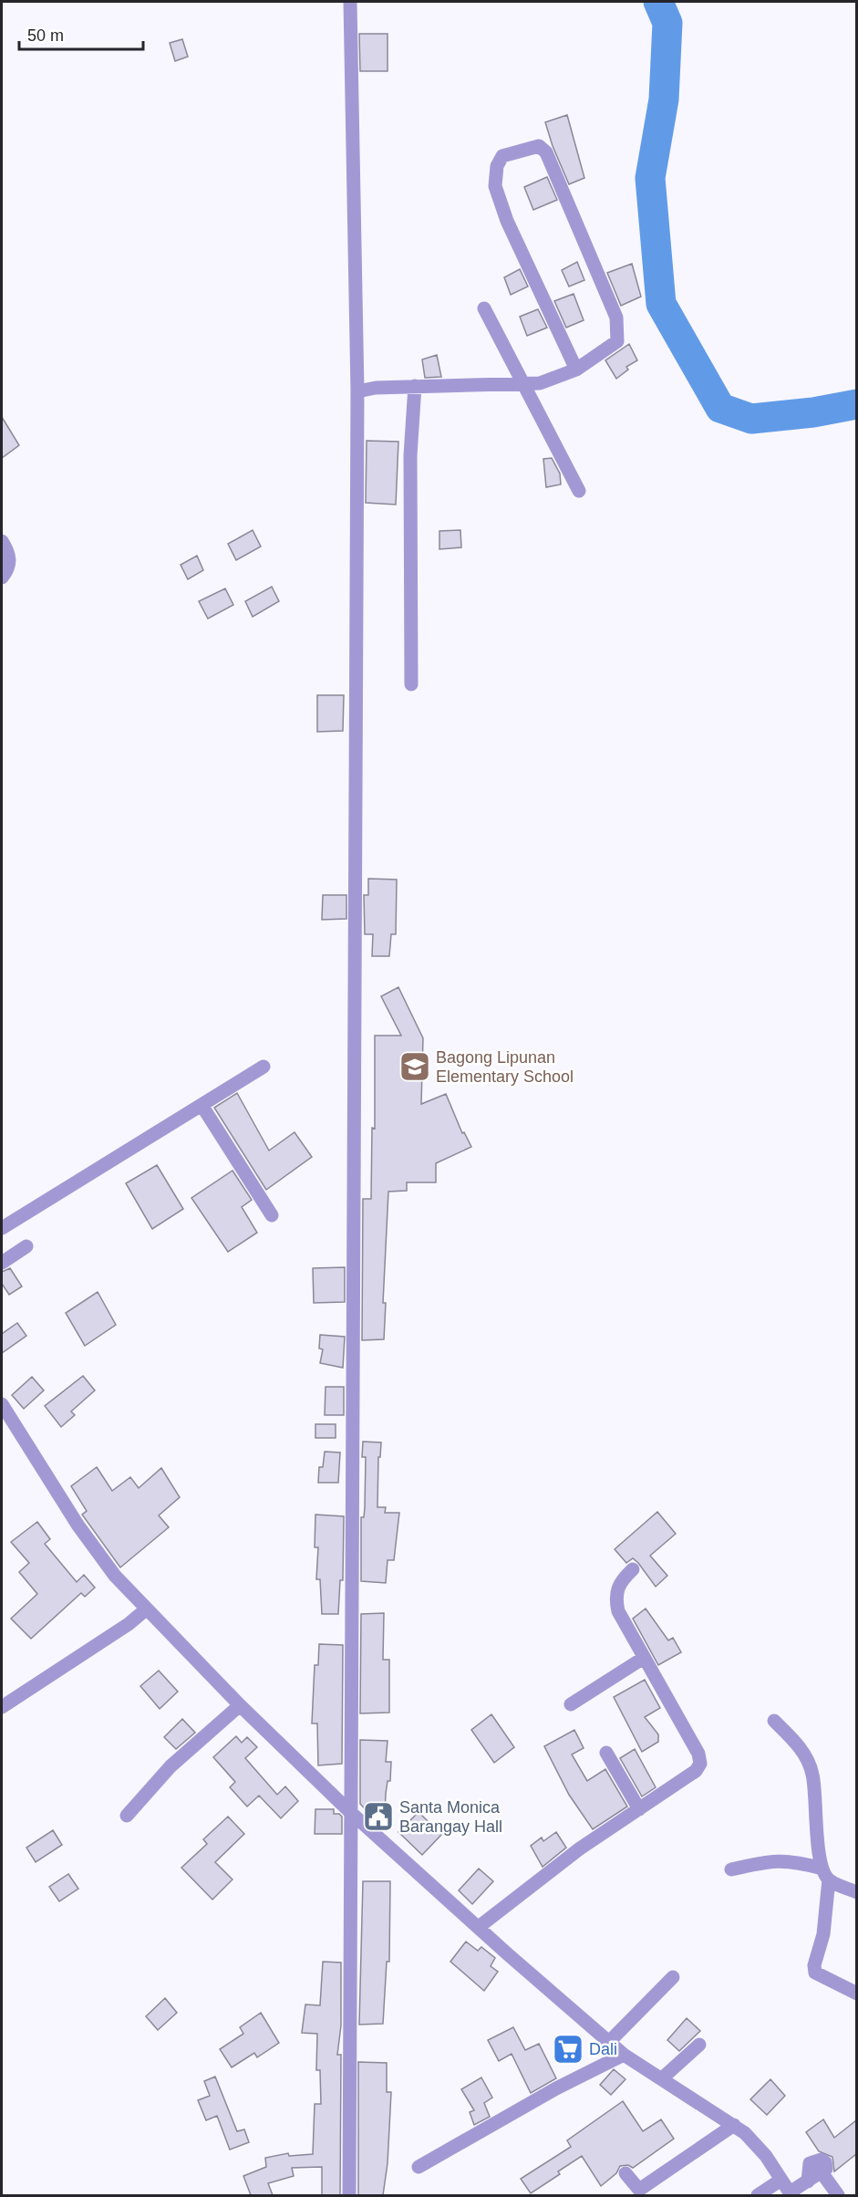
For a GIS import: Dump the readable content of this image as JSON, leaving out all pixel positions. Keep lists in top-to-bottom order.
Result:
{
  "places": {
    "school or university": ["Bagong Lipunan Elementary School"],
    "public building": ["Santa Monica Barangay Hall"],
    "supermarket": ["Dali"]
  },
  "scale_bar": "50 m"
}
